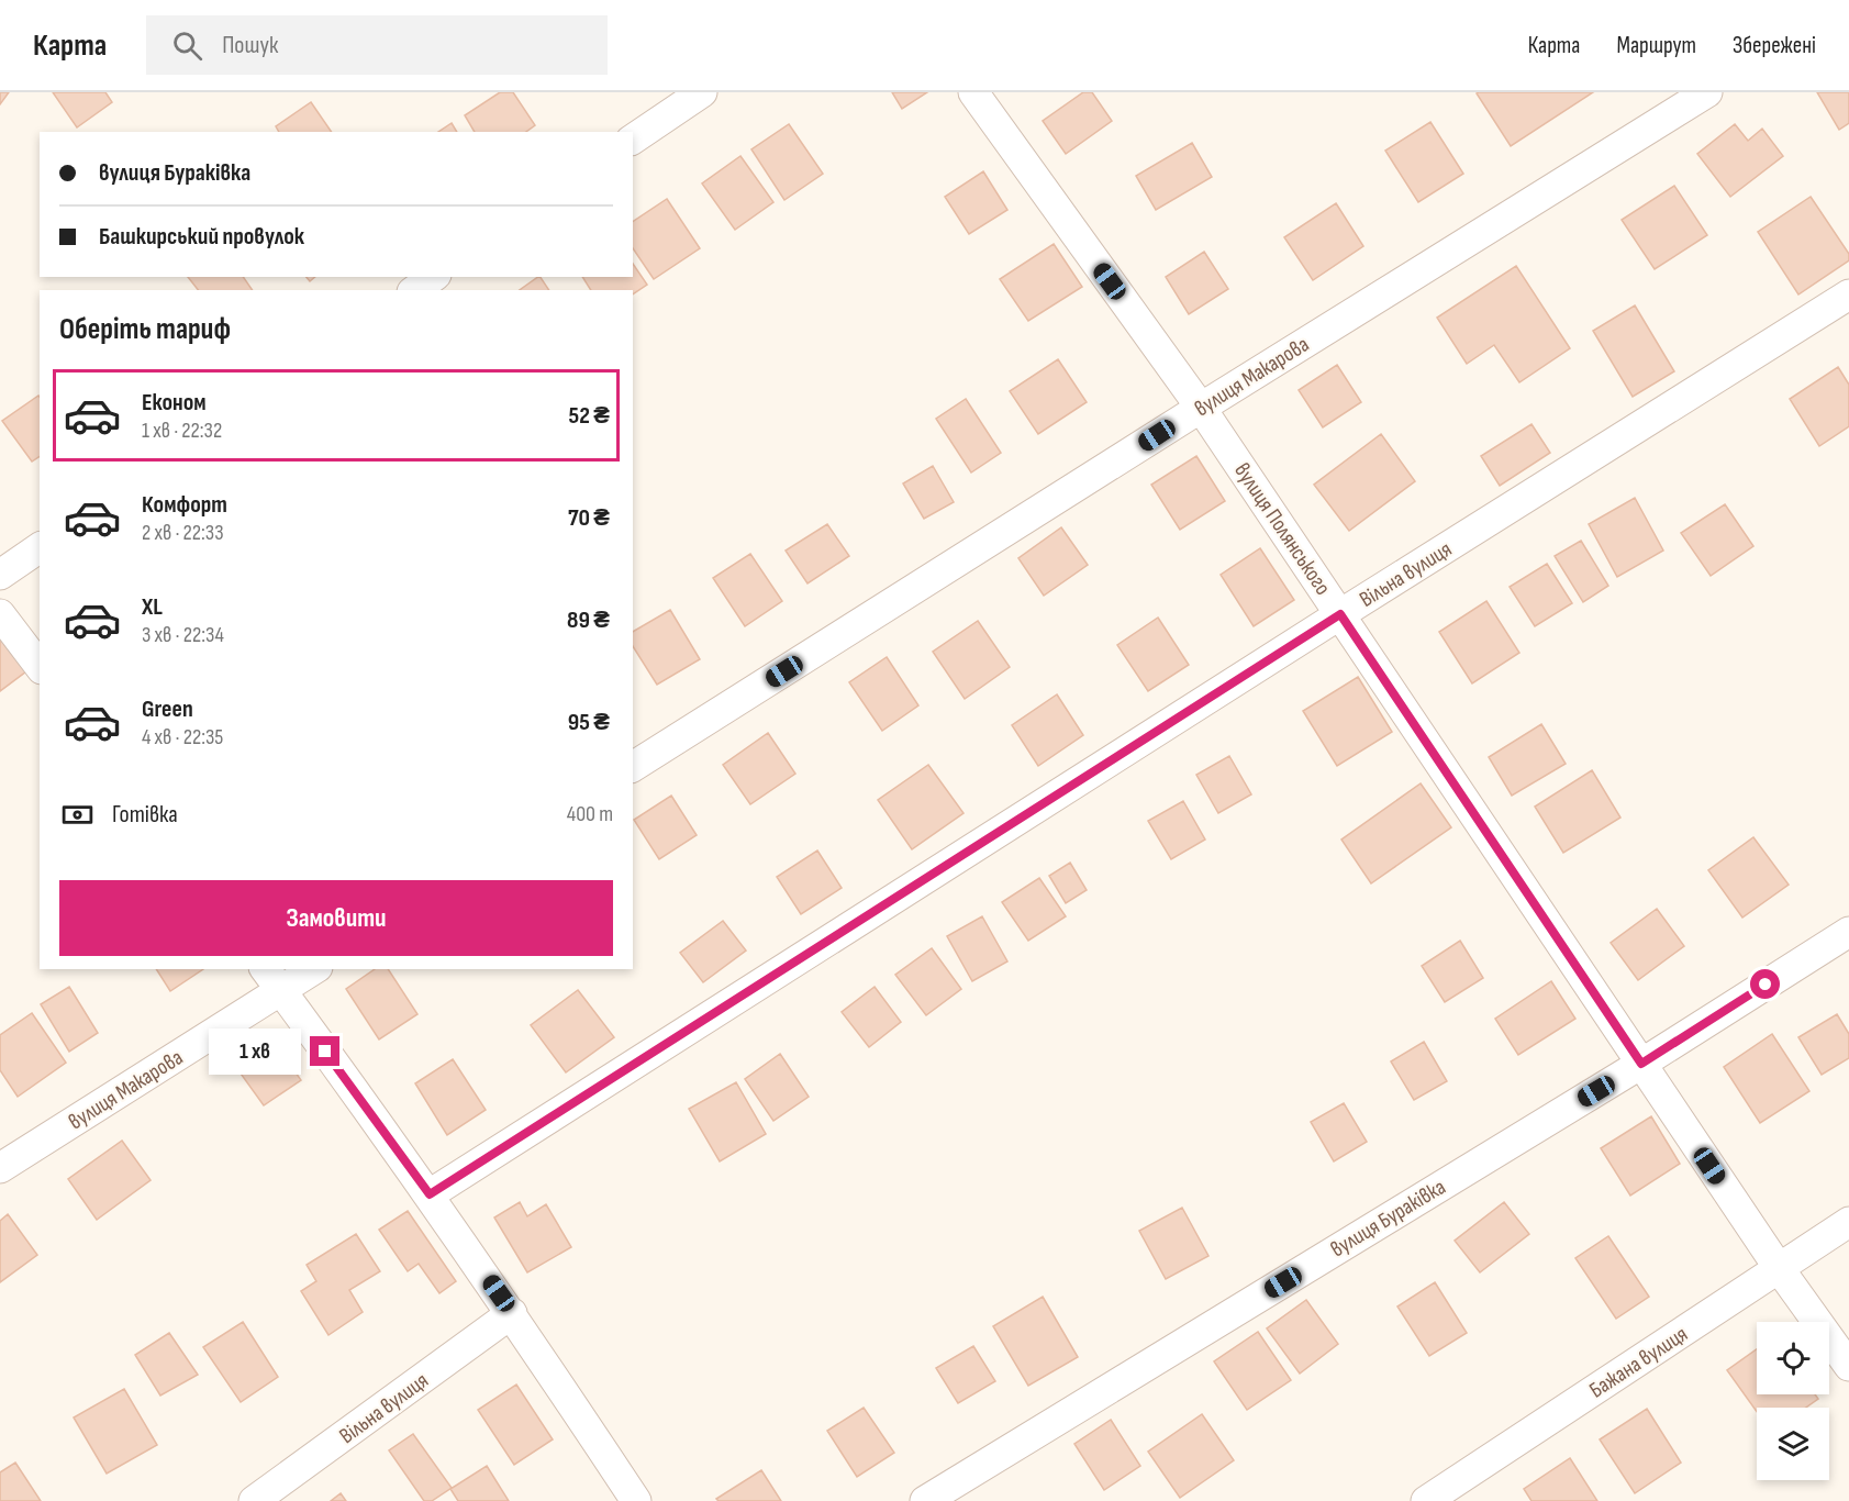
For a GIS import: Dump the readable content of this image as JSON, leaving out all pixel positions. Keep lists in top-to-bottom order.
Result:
{
  "streets": {
    "street": [
      "вулиця Макарова",
      "вулиця Полянського",
      "Вільна вулиця",
      "вулиця Бураківка",
      "Бажана вулиця"
    ]
  },
  "crossings": [
    ["вулиця Макарова", "вулиця Полянського"],
    ["вулиця Полянського", "Вільна вулиця"],
    ["вулиця Полянського", "вулиця Бураківка"],
    ["вулиця Полянського", "Бажана вулиця"]
  ],
  "page": {
    "header": "Карта",
    "search": "Пошук",
    "nav": ["Карта", "Маршрут", "Збережені"],
    "banner": ["вулиця Бураківка", "Башкирський провулок"],
    "heading": "Оберіть тариф",
    "list": [
      {
        "name": "Економ",
        "note": "1 хв · 22:32",
        "value": "52 ₴"
      },
      {
        "name": "Комфорт",
        "note": "2 хв · 22:33",
        "value": "70 ₴"
      },
      {
        "name": "XL",
        "note": "3 хв · 22:34",
        "value": "89 ₴"
      },
      {
        "name": "Green",
        "note": "4 хв · 22:35",
        "value": "95 ₴"
      }
    ],
    "pay": ["Готівка", "400 m"],
    "buttons": "Замовити",
    "bubble": "1 хв"
  }
}
